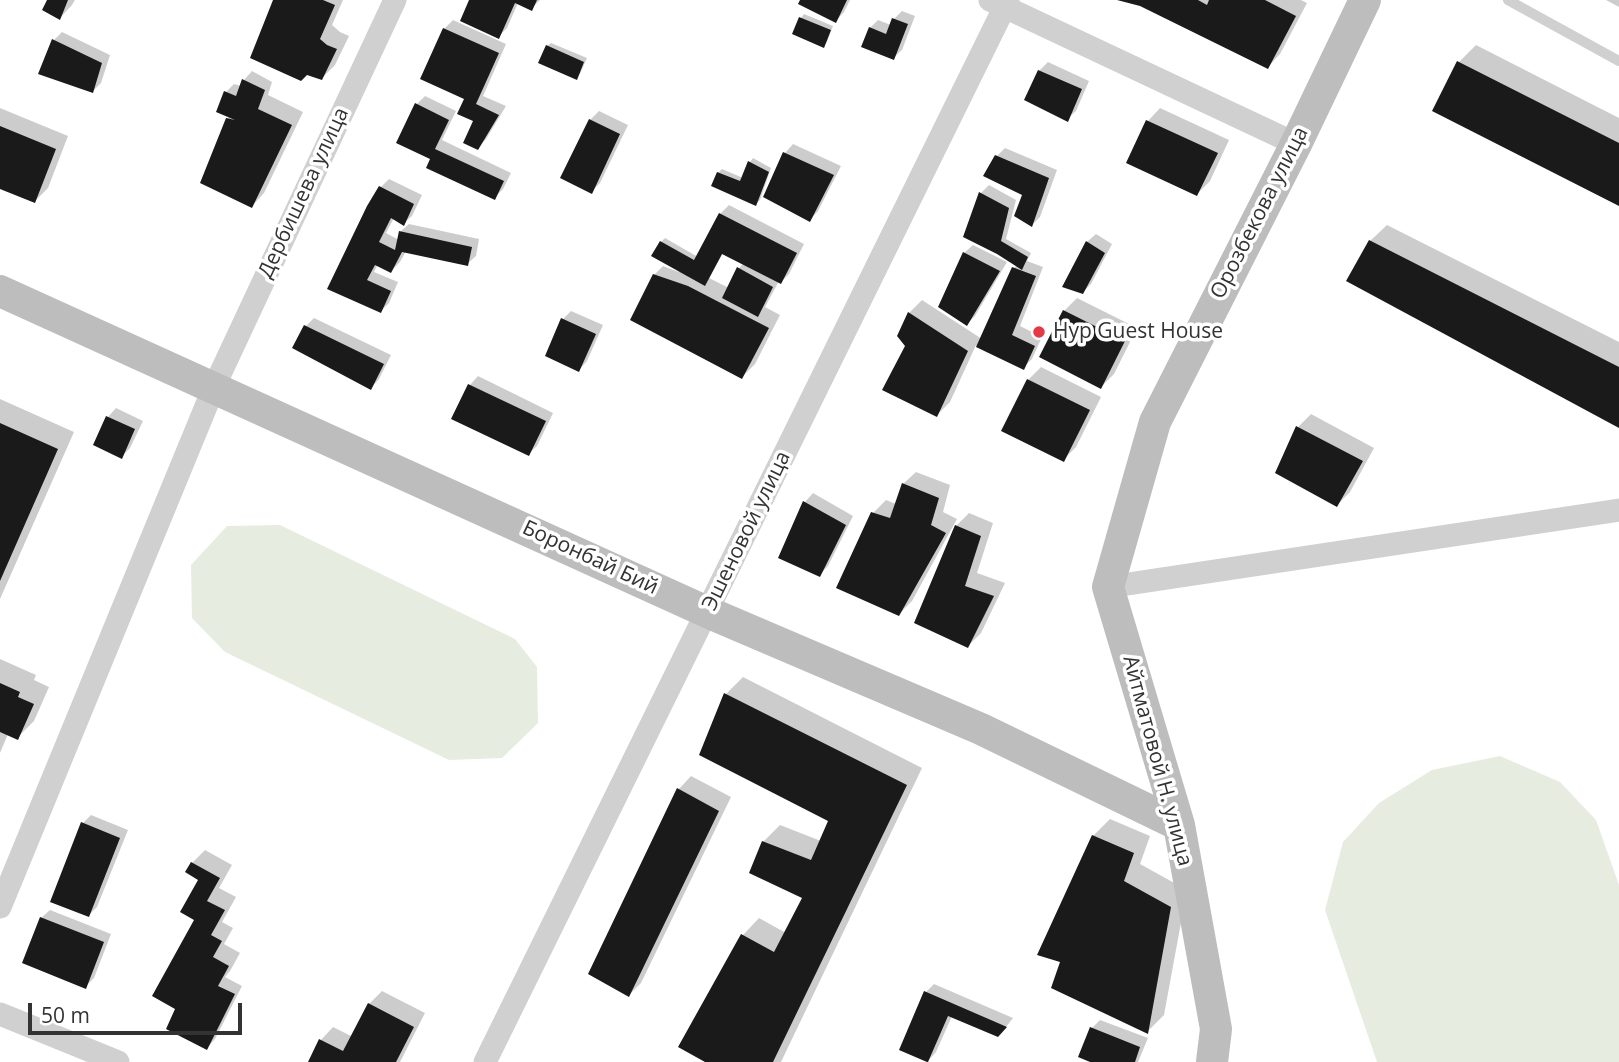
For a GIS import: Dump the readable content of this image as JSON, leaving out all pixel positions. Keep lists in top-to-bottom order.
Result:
{
  "streets": {
    "street": [
      "Дербишева улица",
      "Орозбекова улица",
      "Эшеновой улица",
      "Боронбай Бий",
      "Айтматовой Н. улица"
    ]
  },
  "crossings": [
    ["Дербишева улица", "Боронбай Бий"],
    ["Орозбекова улица", "Айтматовой Н. улица"],
    ["Эшеновой улица", "Боронбай Бий"],
    ["Боронбай Бий", "Айтматовой Н. улица"]
  ],
  "places": ["Нур Guest House"],
  "scale_bar": "50 m"
}
